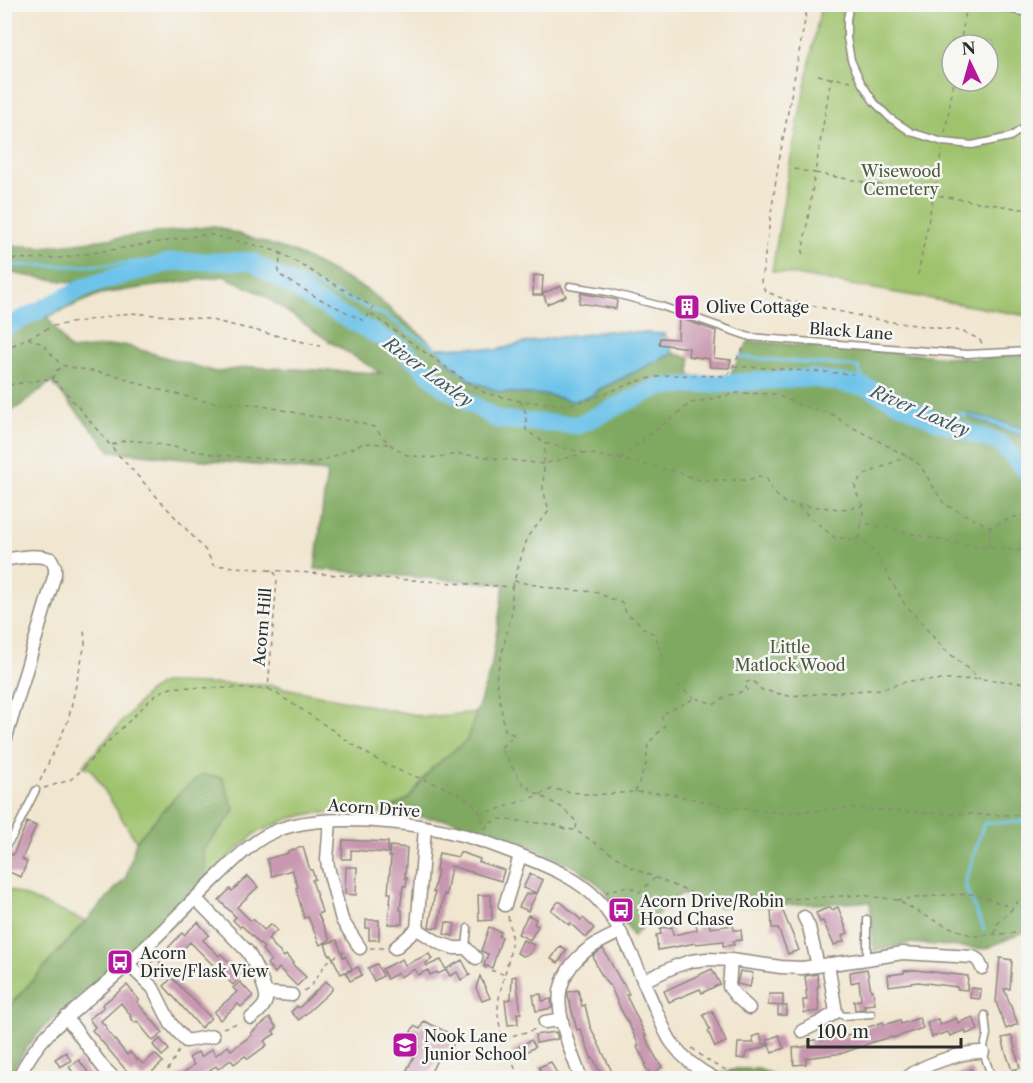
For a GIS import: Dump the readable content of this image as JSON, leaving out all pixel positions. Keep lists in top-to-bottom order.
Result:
{
  "streets": {
    "street": ["Acorn Drive"],
    "lane": ["Black Lane"],
    "path": ["Acorn Hill"]
  },
  "water": ["River Loxley"],
  "parks": ["Wisewood Cemetery", "Little Matlock Wood"],
  "places": {
    "building": ["Olive Cottage"],
    "bus stop": ["Acorn Drive/Robin Hood Chase", "Acorn Drive/Flask View"],
    "school or university": ["Nook Lane Junior School"]
  },
  "scale_bar": "100 m",
  "north": "top"
}
